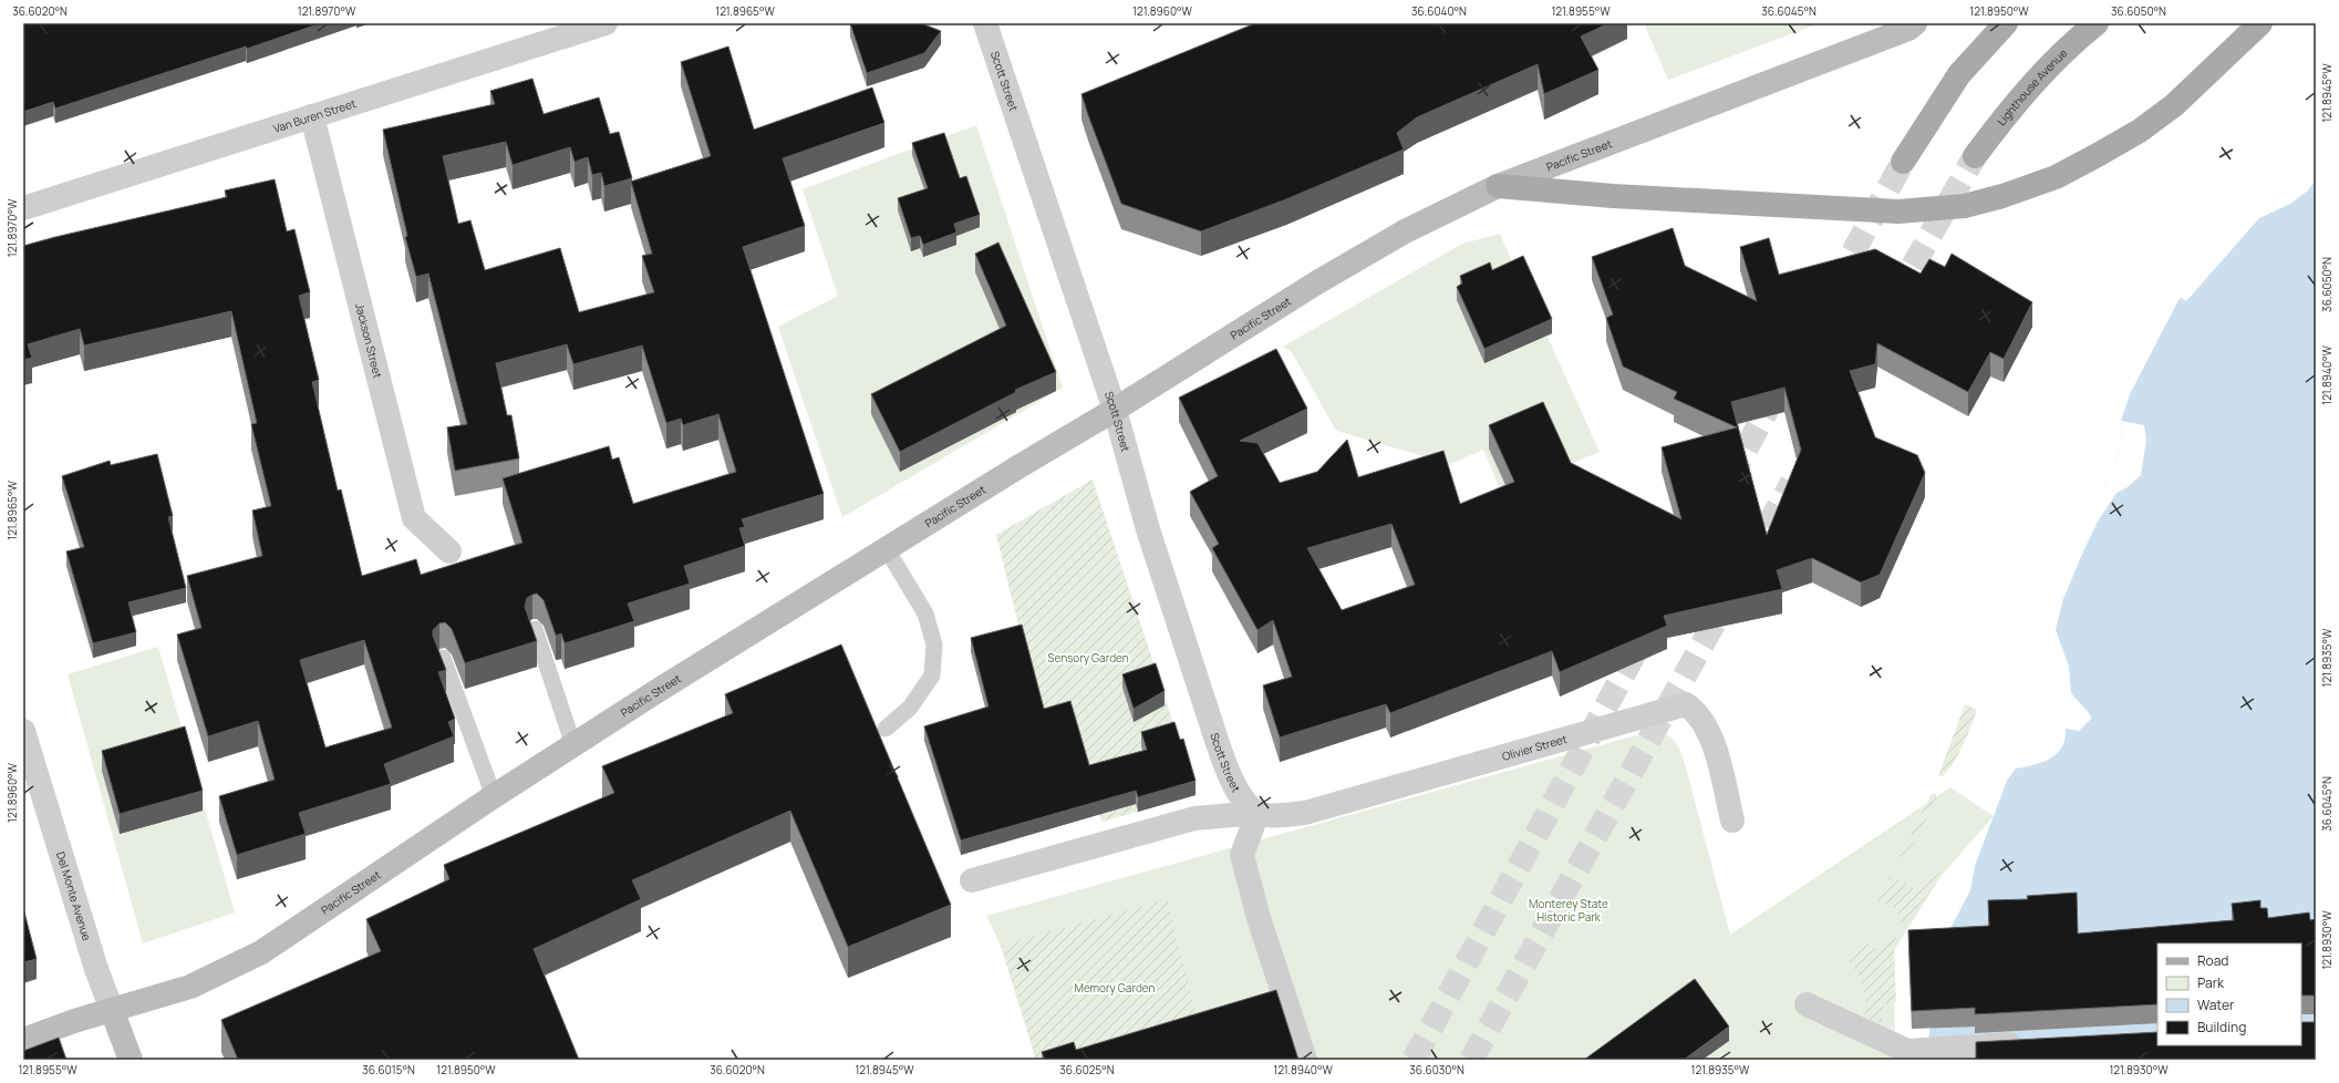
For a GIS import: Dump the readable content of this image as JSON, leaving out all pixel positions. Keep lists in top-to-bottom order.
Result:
{
  "streets": {
    "main road": ["Lighthouse Avenue", "Pacific Street", "Del Monte Avenue"],
    "street": [
      "Scott Street",
      "Van Buren Street",
      "Jackson Street",
      "Olivier Street"
    ]
  },
  "crossings": [
    ["Scott Street", "Pacific Street"],
    ["Scott Street", "Olivier Street"],
    ["Van Buren Street", "Jackson Street"],
    ["Pacific Street", "Del Monte Avenue"]
  ],
  "parks": ["Sensory Garden", "Monterey State Historic Park", "Memory Garden"],
  "legend": [
    "Road",
    "Park",
    "Water",
    "Building"
  ],
  "coordinates": [
    "36.6020°N",
    "121.8970°W",
    "121.8965°W",
    "121.8960°W",
    "36.6040°N",
    "121.8955°W",
    "36.6045°N",
    "121.8950°W",
    "36.6050°N",
    "121.8945°W",
    "121.8940°W",
    "121.8935°W",
    "121.8930°W",
    "36.6015°N",
    "36.6025°N",
    "36.6030°N"
  ]
}
